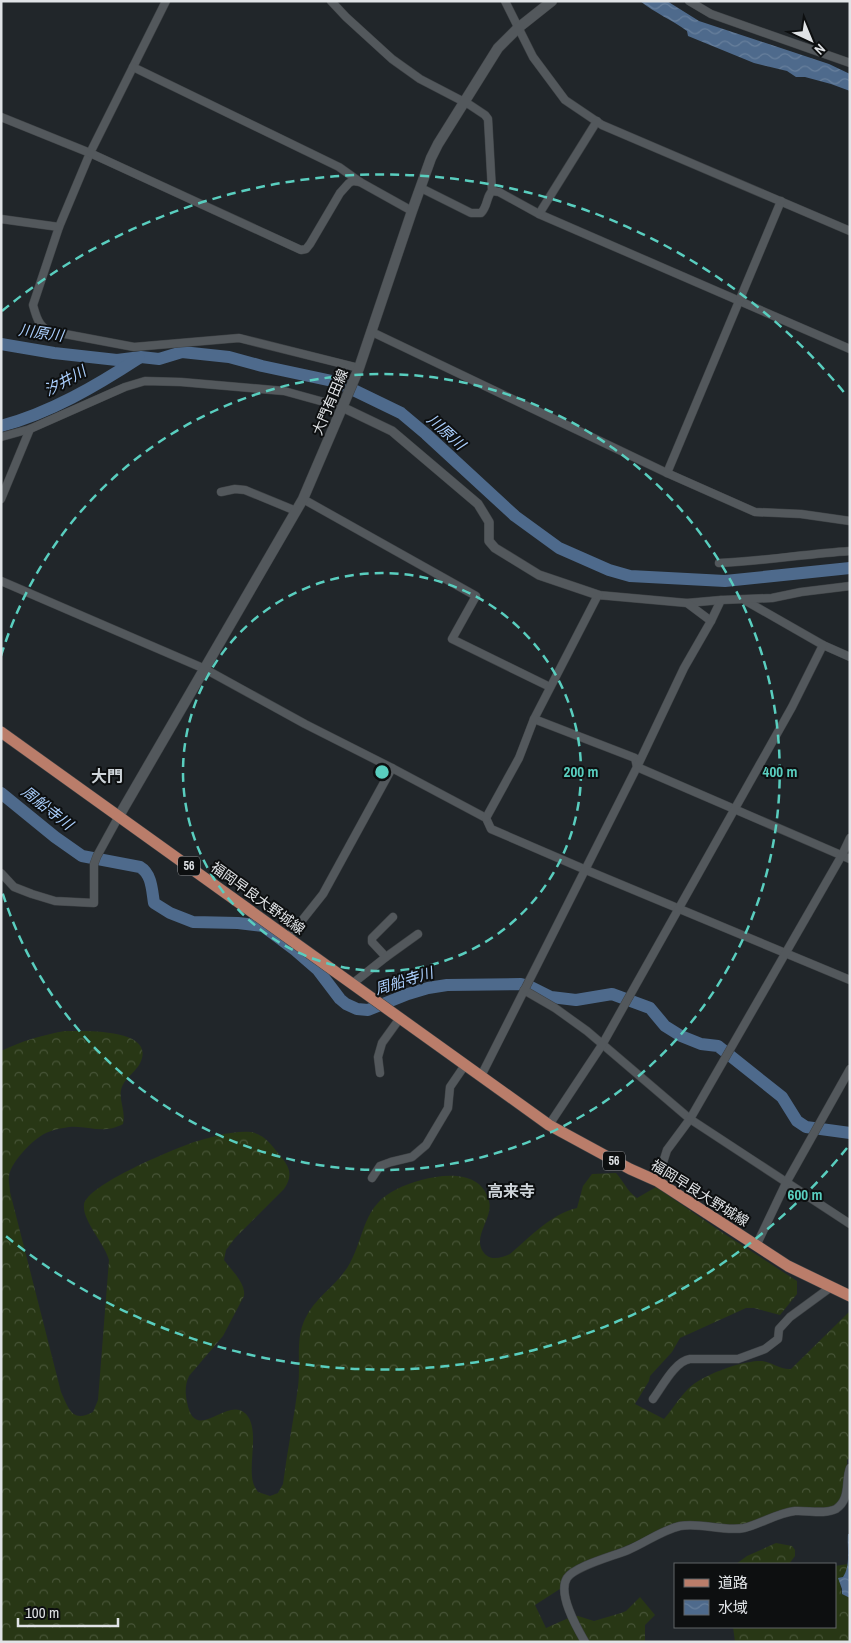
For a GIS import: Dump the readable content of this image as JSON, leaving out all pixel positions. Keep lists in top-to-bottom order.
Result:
{
  "streets": {
    "main road": ["大門有田線", "56", "福岡早良大野城線"]
  },
  "crossings": [
    ["大門有田線", "福岡早良大野城線"]
  ],
  "districts": ["大門", "高来寺"],
  "water": ["川原川", "汐井川", "周船寺川"],
  "legend": ["道路", "水域"],
  "scale_bar": "100 m",
  "north": "bottom right",
  "rings": ["200 m", "400 m", "600 m"]
}
